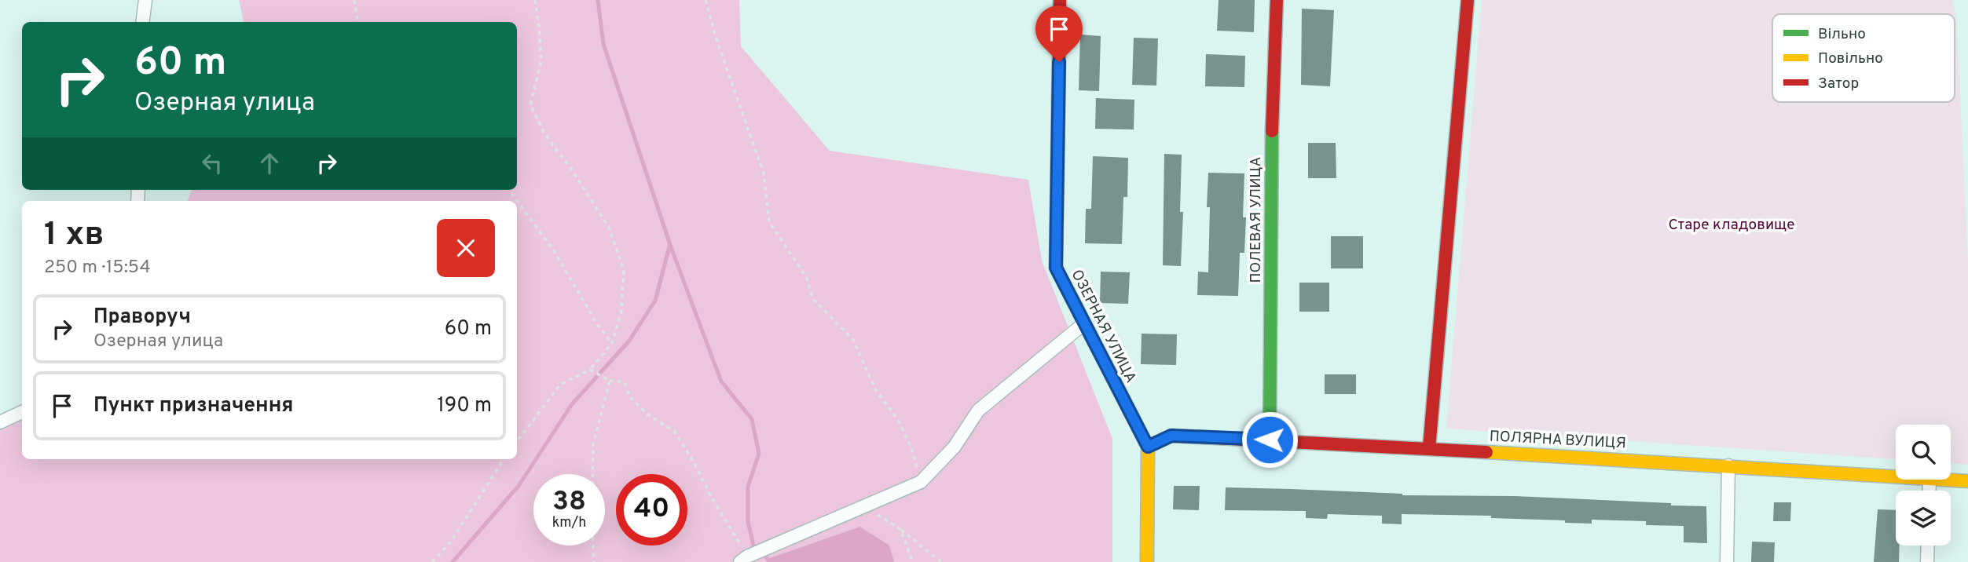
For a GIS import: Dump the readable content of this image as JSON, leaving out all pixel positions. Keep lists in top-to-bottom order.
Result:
{
  "streets": {
    "street": ["ПОЛЕВАЯ УЛИЦА", "ОЗЕРНАЯ УЛИЦА", "ПОЛЯРНА ВУЛИЦЯ"]
  },
  "crossings": [
    ["ПОЛЕВАЯ УЛИЦА", "ПОЛЯРНА ВУЛИЦЯ"],
    ["ОЗЕРНАЯ УЛИЦА", "ПОЛЯРНА ВУЛИЦЯ"]
  ],
  "parks": ["Старе кладовище"],
  "legend": ["Вільно", "Повільно", "Затор"],
  "page": {
    "turn": ["60 m", "Озерная улица"],
    "heading": ["1 хв", "250 m · 15:54"],
    "list": [
      {
        "name": "Праворуч",
        "note": "Озерная улица",
        "value": "60 m"
      },
      {
        "name": "Пункт призначення",
        "value": "190 m"
      }
    ],
    "speed": "38 km/h",
    "limit": "40"
  }
}
